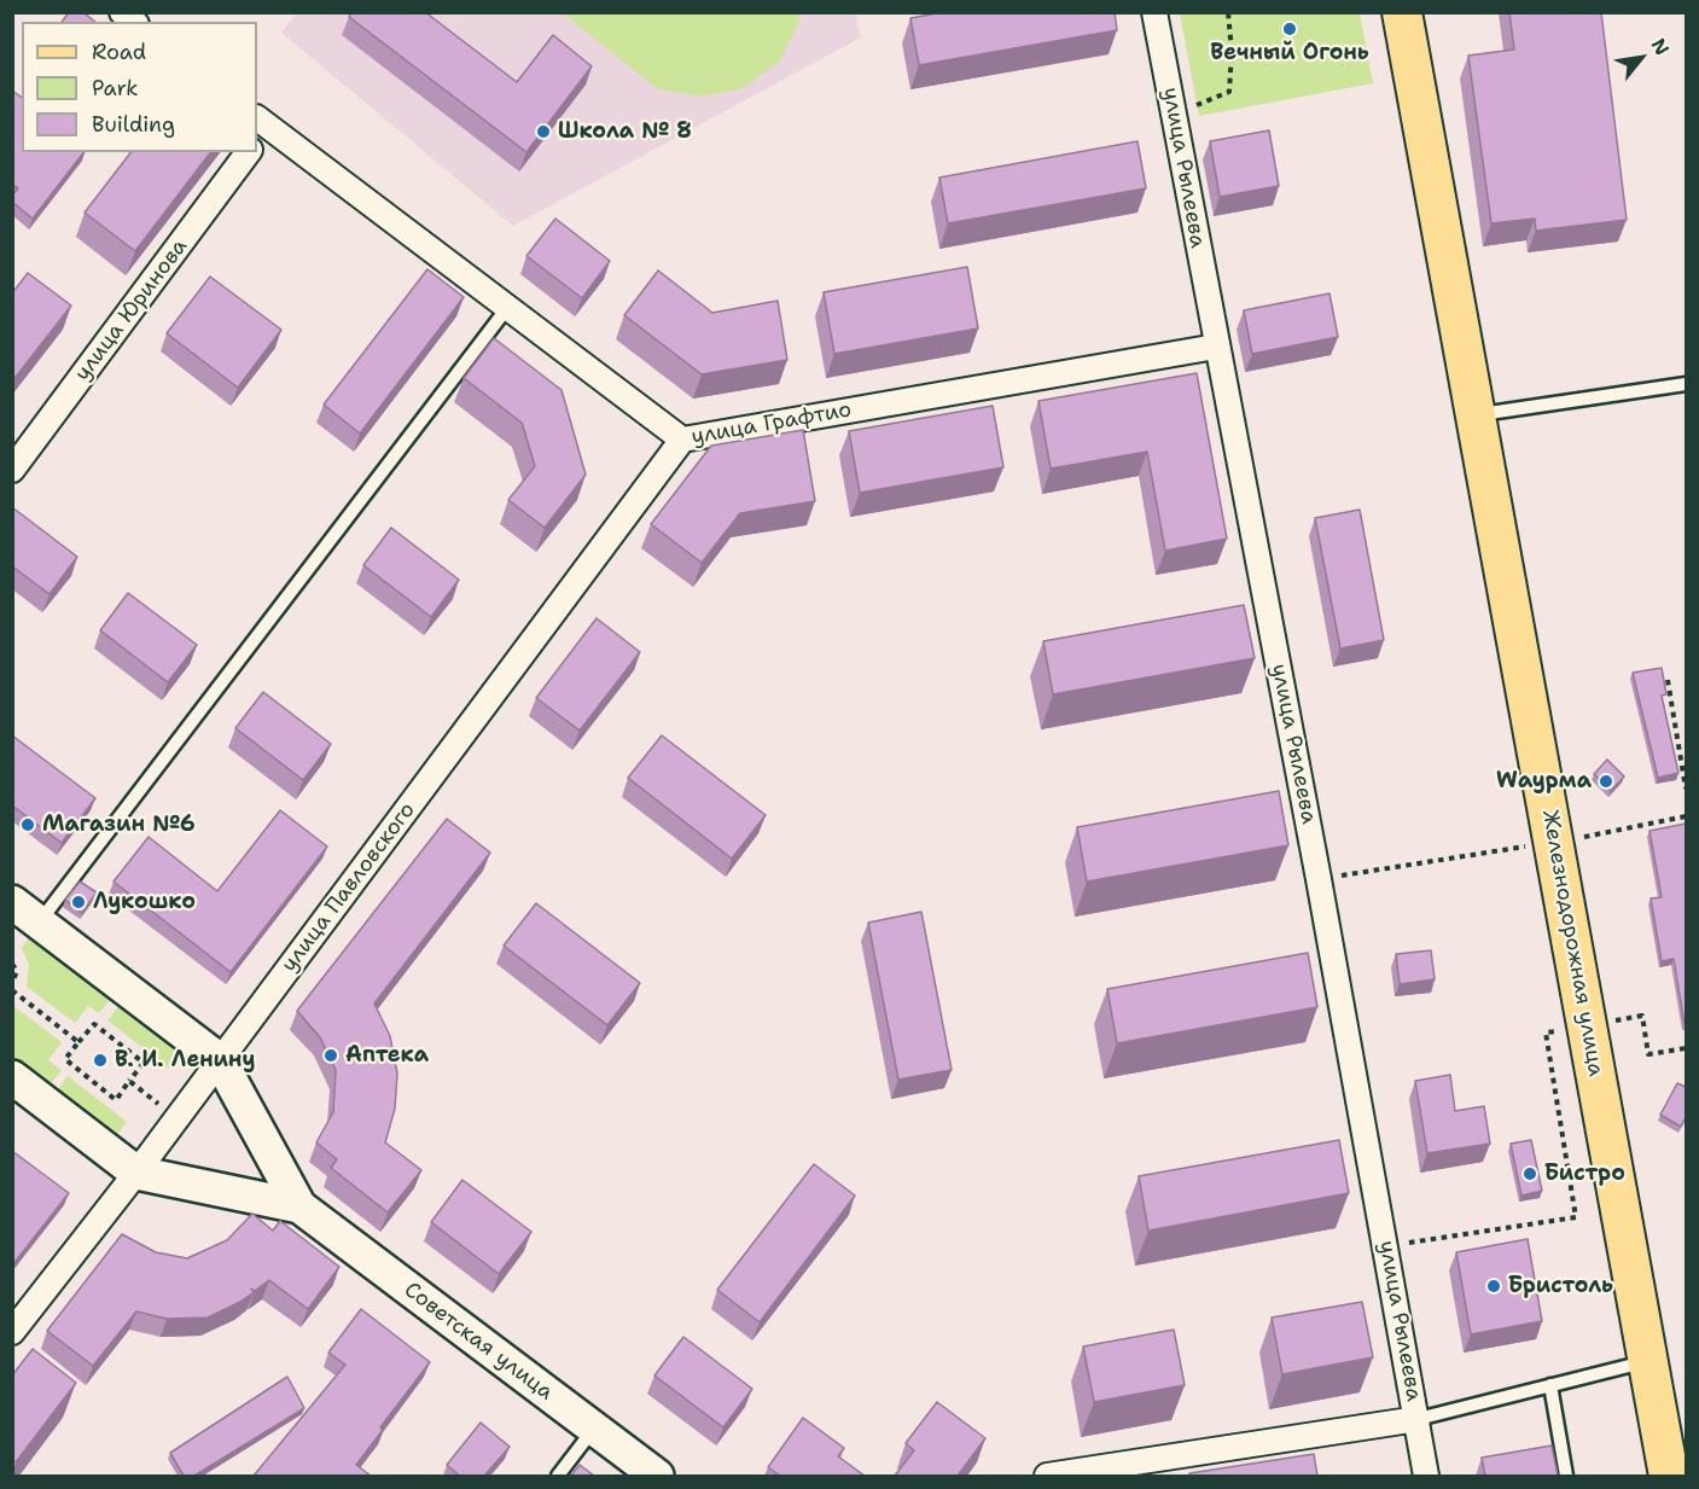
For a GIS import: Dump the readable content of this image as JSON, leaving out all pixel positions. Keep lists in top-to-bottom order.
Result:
{
  "streets": {
    "main road": ["Железнодорожная улица"],
    "street": [
      "улица Рылеева",
      "улица Юринова",
      "улица Графтио",
      "улица Павловского",
      "Советская улица"
    ]
  },
  "crossings": [
    ["улица Рылеева", "улица Графтио"],
    ["улица Графтио", "улица Павловского"]
  ],
  "places": [
    "Вечный Огонь",
    "Школа № 8",
    "Wаурма",
    "Магазин №6",
    "Лукошко",
    "Аптека",
    "В. И. Ленину",
    "Бистро",
    "Бристоль"
  ],
  "legend": ["Road", "Park", "Building"],
  "north": "top right"
}
